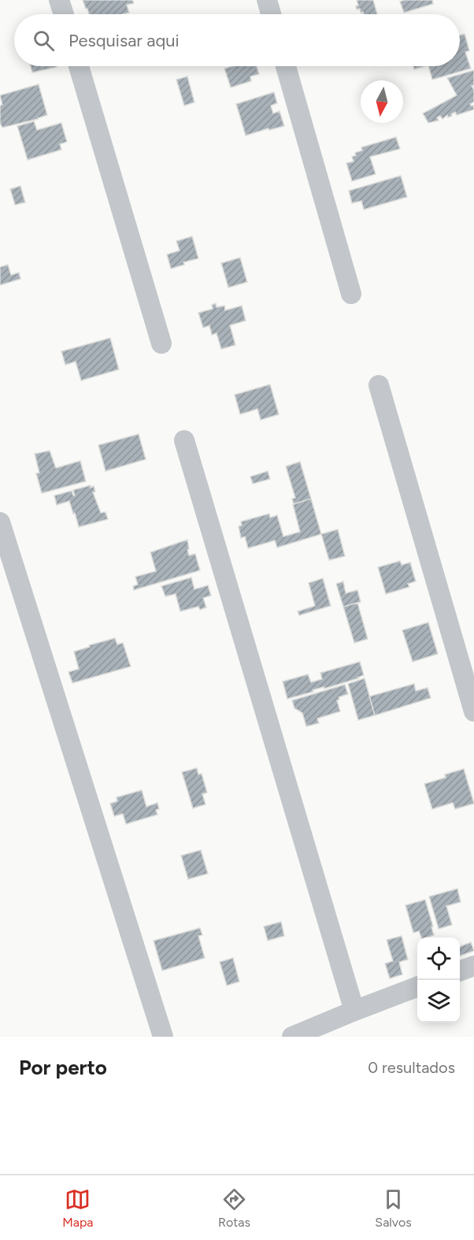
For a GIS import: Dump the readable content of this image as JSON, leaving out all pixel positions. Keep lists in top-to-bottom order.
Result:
{
  "north": "bottom",
  "page": {
    "search": "Pesquisar aqui",
    "heading": ["Por perto", "0 resultados"],
    "nav": ["Mapa", "Rotas", "Salvos"]
  }
}
